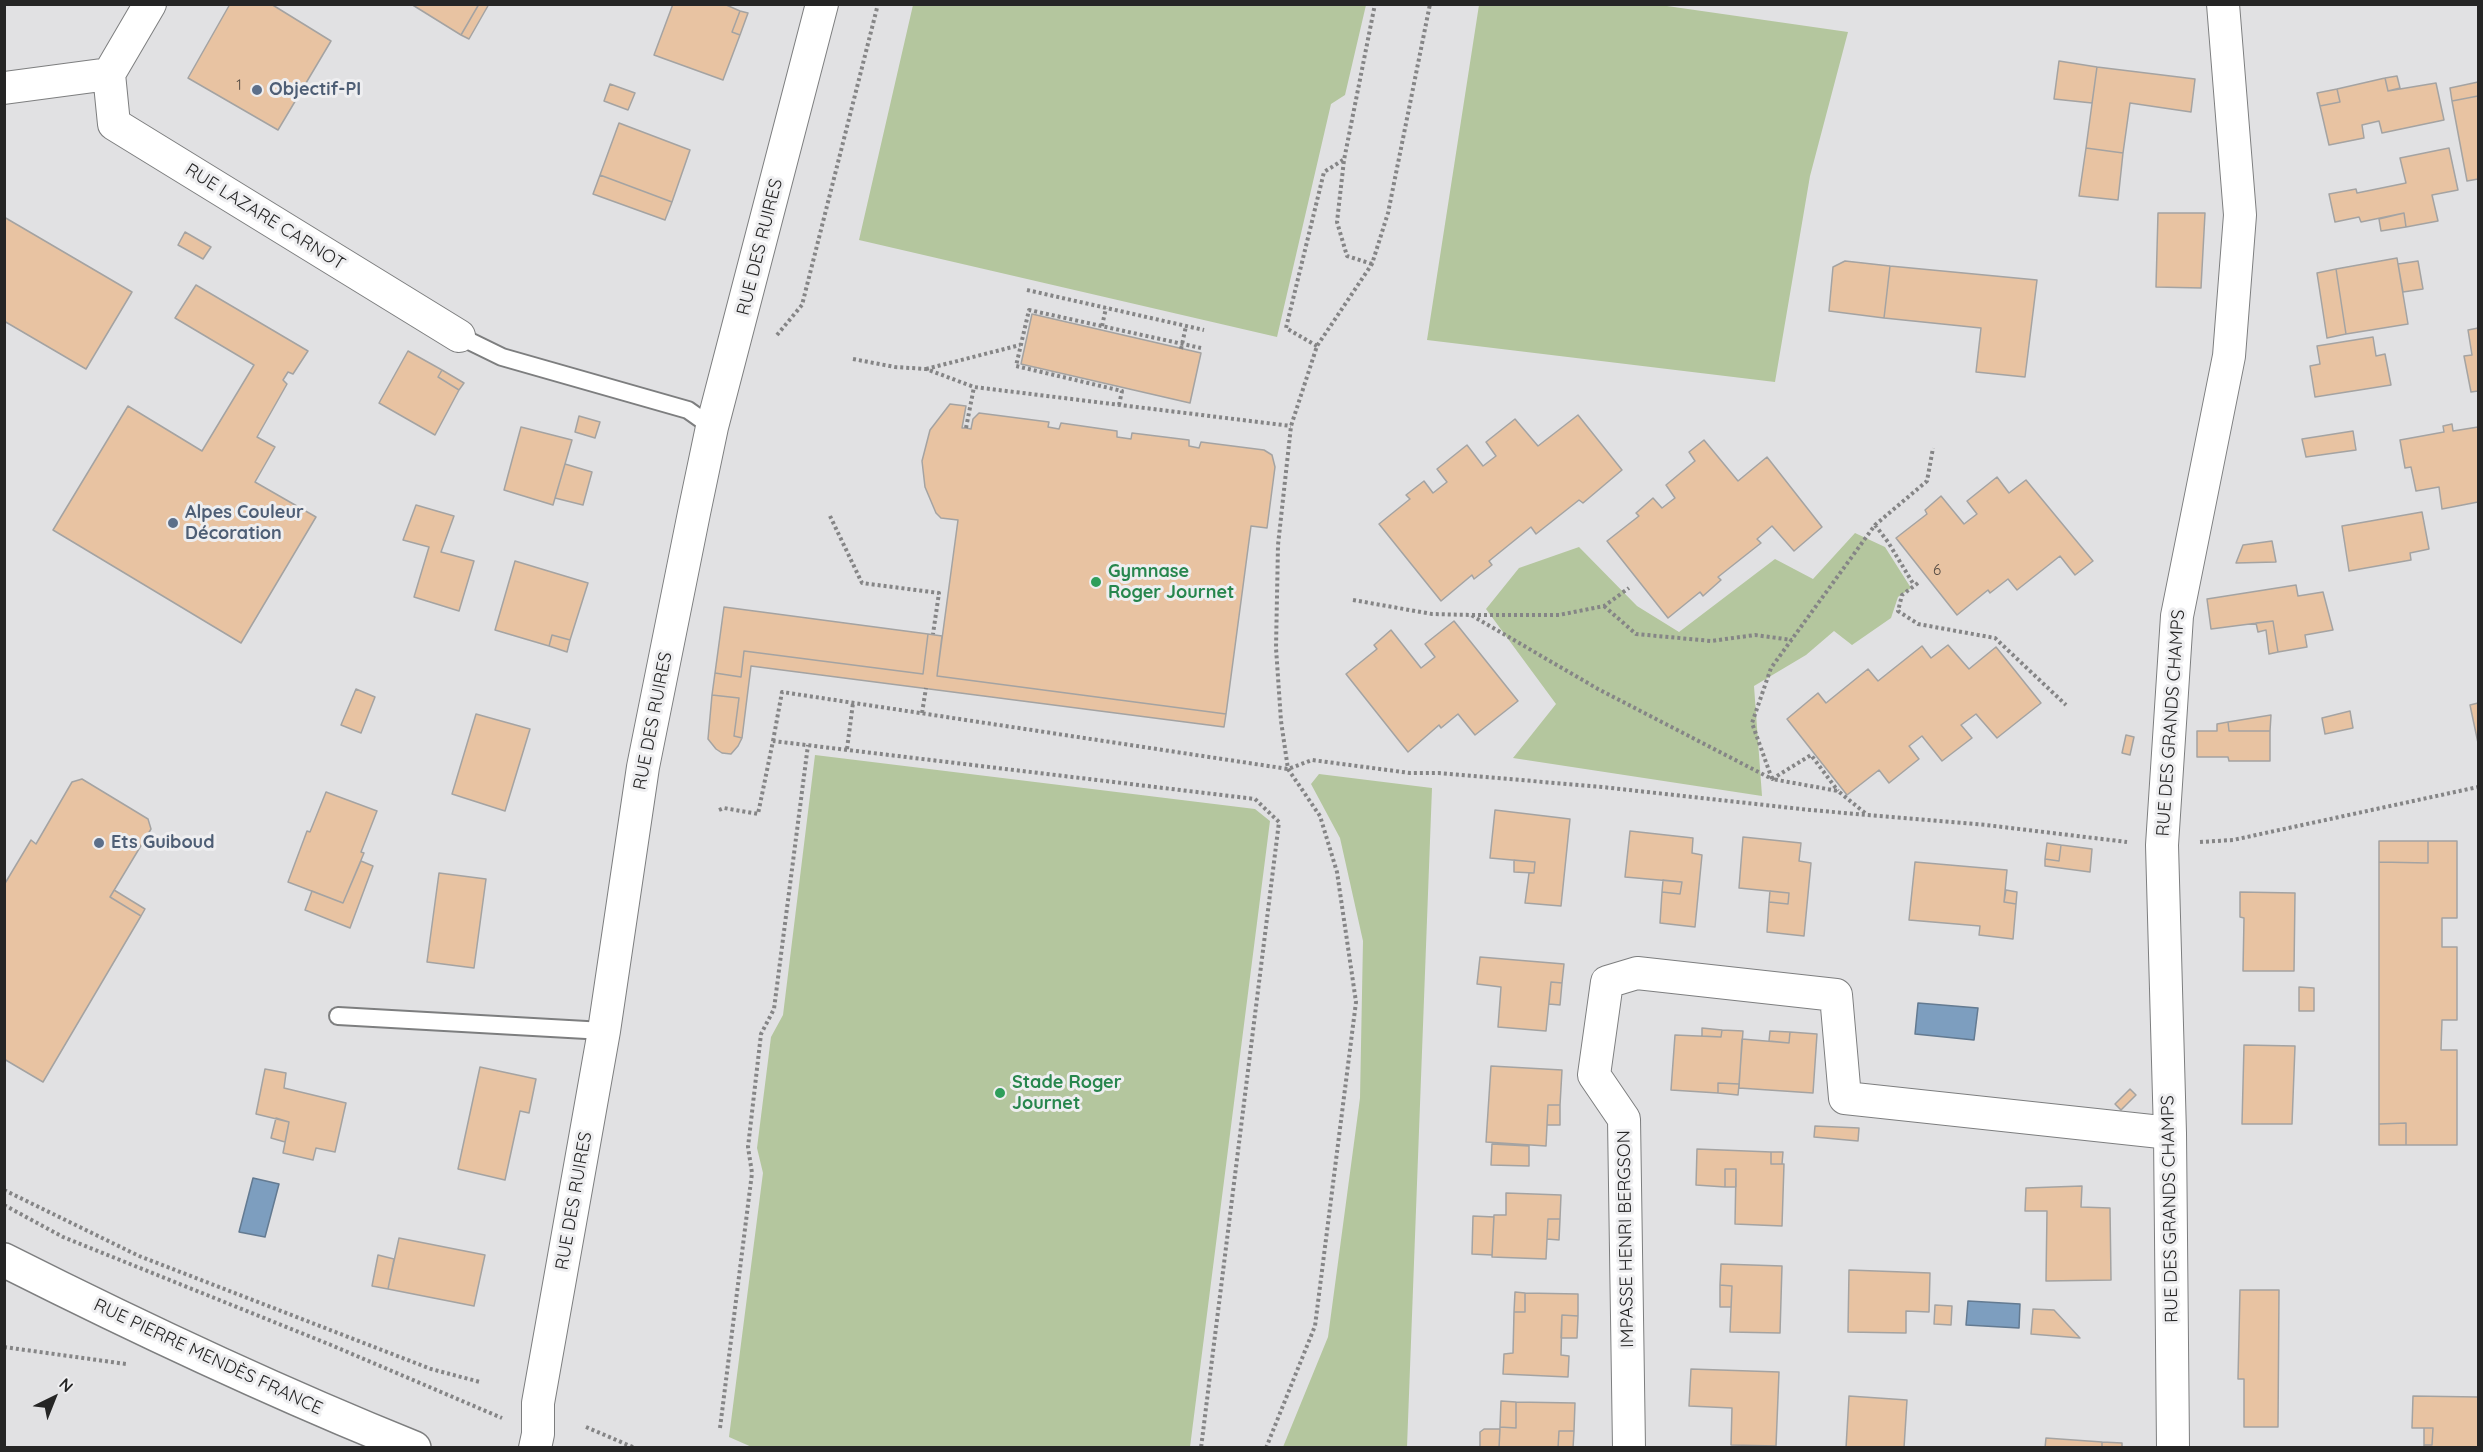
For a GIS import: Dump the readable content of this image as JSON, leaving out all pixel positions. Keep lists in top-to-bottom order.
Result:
{
  "streets": {
    "main road": ["RUE PIERRE MENDÈS FRANCE"],
    "street": [
      "RUE LAZARE CARNOT",
      "RUE DES RUIRES",
      "RUE DES GRANDS CHAMPS",
      "IMPASSE HENRI BERGSON"
    ]
  },
  "crossings": [
    ["RUE DES GRANDS CHAMPS", "IMPASSE HENRI BERGSON"]
  ],
  "places": [
    "Objectif-PI",
    "Alpes Couleur Décoration",
    "Gymnase Roger Journet",
    "Ets Guiboud",
    "Stade Roger Journet"
  ],
  "house_numbers": ["1", "6"],
  "north": "top right"
}
